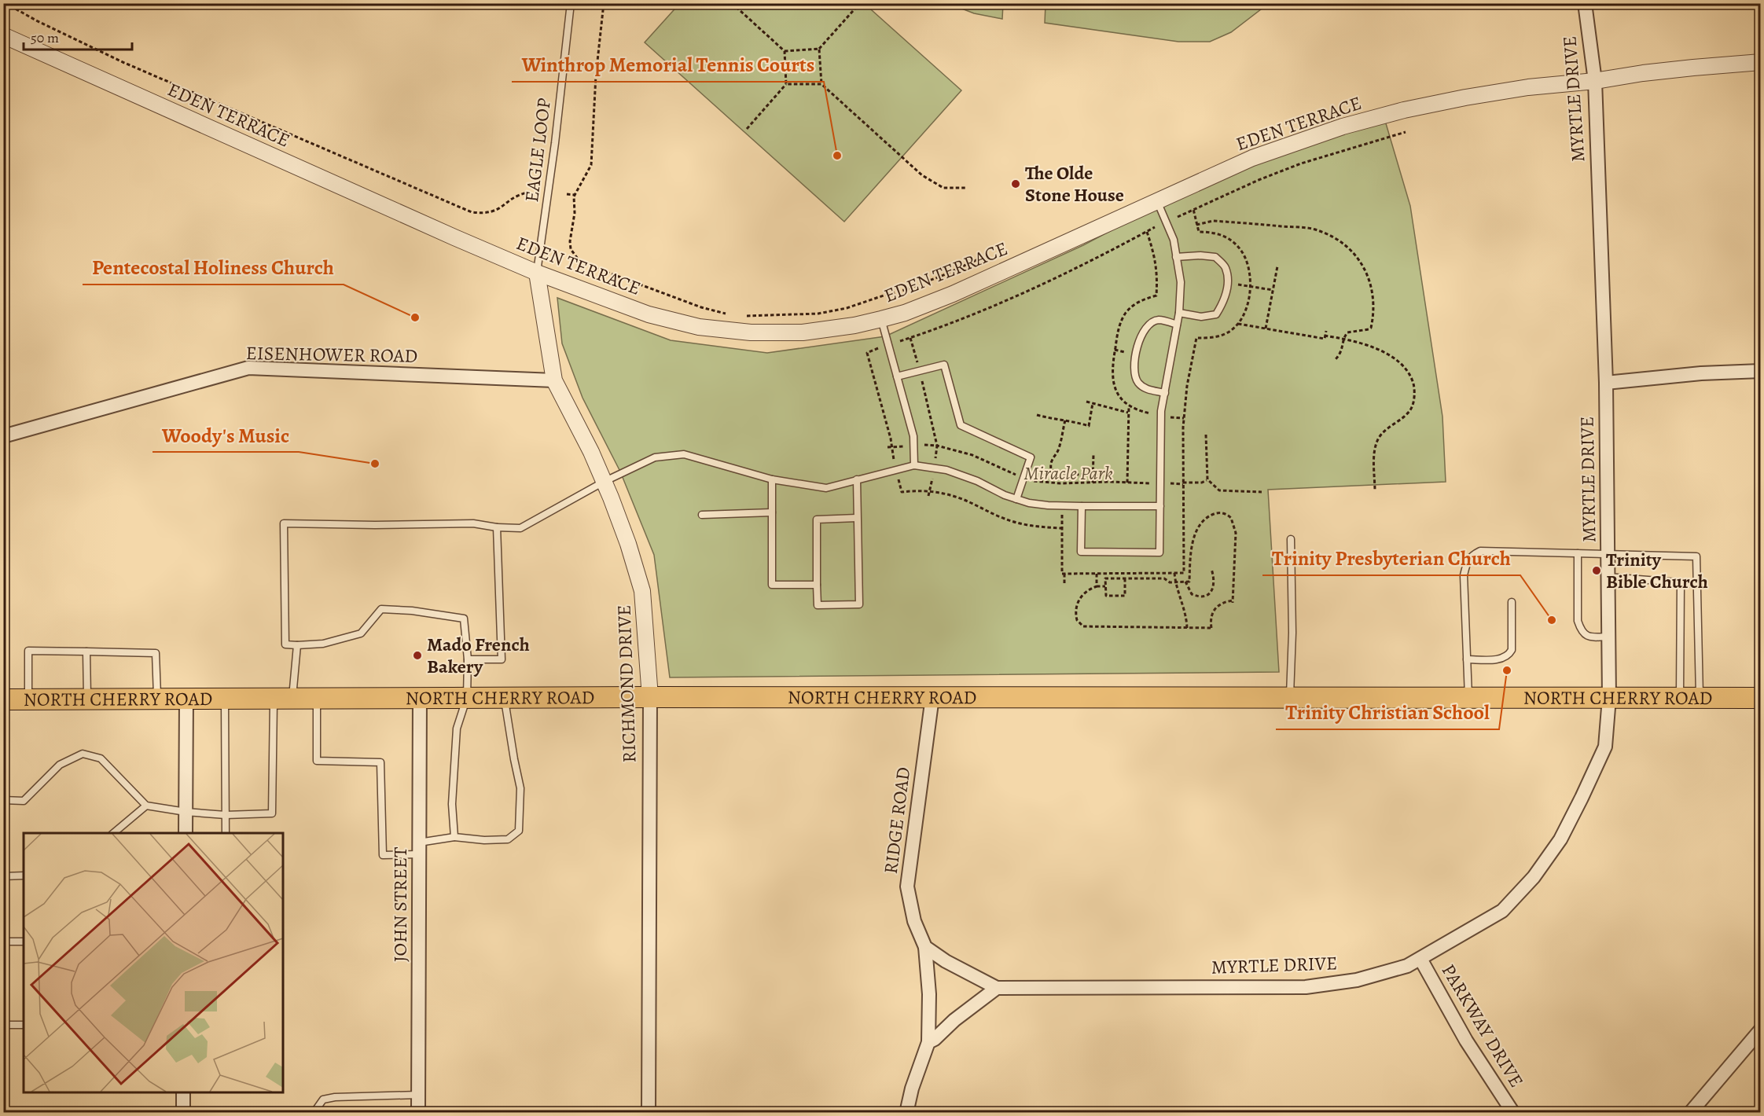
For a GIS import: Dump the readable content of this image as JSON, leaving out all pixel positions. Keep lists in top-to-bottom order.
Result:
{
  "streets": {
    "main road": ["NORTH CHERRY ROAD"],
    "street": [
      "MYRTLE DRIVE",
      "EDEN TERRACE",
      "EISENHOWER ROAD",
      "RICHMOND DRIVE",
      "RIDGE ROAD",
      "JOHN STREET",
      "PARKWAY DRIVE"
    ],
    "lane": ["EAGLE LOOP"]
  },
  "crossings": [
    ["MYRTLE DRIVE", "EDEN TERRACE"],
    ["MYRTLE DRIVE", "NORTH CHERRY ROAD"],
    ["MYRTLE DRIVE", "PARKWAY DRIVE"],
    ["EDEN TERRACE", "EAGLE LOOP"],
    ["EDEN TERRACE", "RICHMOND DRIVE"],
    ["EAGLE LOOP", "RICHMOND DRIVE"],
    ["EISENHOWER ROAD", "RICHMOND DRIVE"],
    ["RICHMOND DRIVE", "NORTH CHERRY ROAD"],
    ["NORTH CHERRY ROAD", "RIDGE ROAD"],
    ["NORTH CHERRY ROAD", "JOHN STREET"]
  ],
  "parks": ["Miracle Park"],
  "places": [
    "Winthrop Memorial Tennis Courts",
    "The Olde Stone House",
    "Pentecostal Holiness Church",
    "Woody's Music",
    "Trinity Bible Church",
    "Trinity Presbyterian Church",
    "Mado French Bakery",
    "Trinity Christian School"
  ],
  "scale_bar": "50 m"
}
